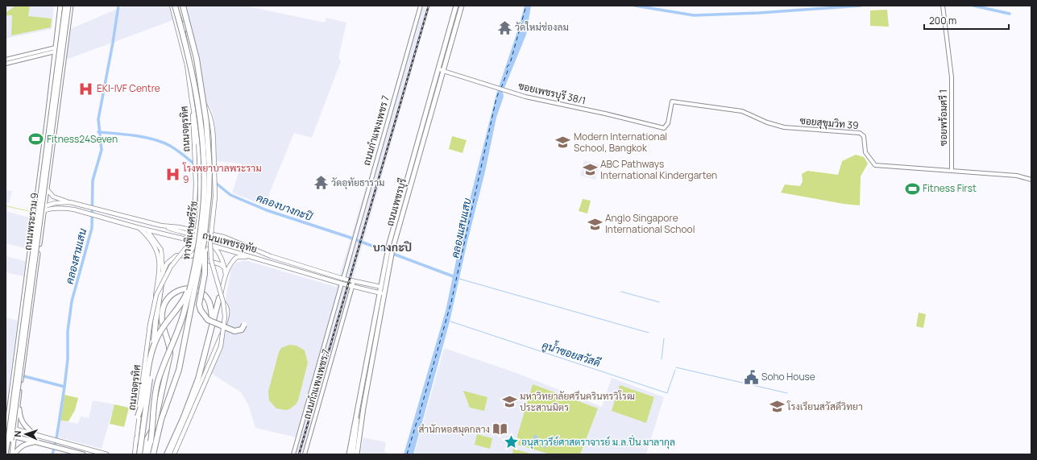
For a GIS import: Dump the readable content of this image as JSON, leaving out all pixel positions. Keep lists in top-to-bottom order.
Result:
{
  "streets": {
    "highway": ["ทางพิเศษศรีรัช"],
    "main road": [
      "ถนนจตุรทิศ",
      "ถนนเพชรบุรี",
      "ถนนพระราม 9",
      "ถนนเพชรอุทัย"
    ],
    "street": [
      "ซอยเพชรบุรี 38/1",
      "ซอยพร้อมศรี 1",
      "ซอยสุขุมวิท 39",
      "ถนนกำแพงเพชร 7"
    ]
  },
  "crossings": [
    ["ซอยเพชรบุรี 38/1", "ซอยสุขุมวิท 39"],
    ["ซอยเพชรบุรี 38/1", "ถนนเพชรบุรี"],
    ["ซอยพร้อมศรี 1", "ซอยสุขุมวิท 39"],
    ["ถนนจตุรทิศ", "ทางพิเศษศรีรัช"],
    ["ถนนจตุรทิศ", "ถนนเพชรอุทัย"],
    ["ถนนกำแพงเพชร 7", "ถนนเพชรอุทัย"],
    ["ถนนเพชรบุรี", "ถนนเพชรอุทัย"],
    ["ถนนพระราม 9", "ถนนเพชรอุทัย"],
    ["ทางพิเศษศรีรัช", "ถนนเพชรอุทัย"]
  ],
  "districts": ["บางกะปิ"],
  "water": [
    "คลองบางกะปิ",
    "คลองแสนแสบ",
    "คลองสามเสน",
    "คูน้ำซอยสวัสดี"
  ],
  "places": {
    "temple": ["วัดใหม่ช่องลม", "วัดอุทัยธาราม"],
    "hospital": ["EKI-IVF Centre", "โรงพยาบาลพระราม 9"],
    "sports": ["Fitness24Seven", "Fitness First"],
    "school or university": [
      "Modern International School, Bangkok",
      "ABC Pathways International Kindergarten",
      "Anglo Singapore International School",
      "มหาวิทยาลัยศรีนครินทรวิโรฒ ประสานมิตร",
      "โรงเรียนสวัสดีวิทยา"
    ],
    "public building": ["Soho House"],
    "library": ["สำนักหอสมุดกลาง"],
    "place": ["อนุสาวรีย์ศาสตราจารย์ ม.ล.ปิ่น มาลากุล"]
  },
  "scale_bar": "200 m",
  "north": "left"
}
